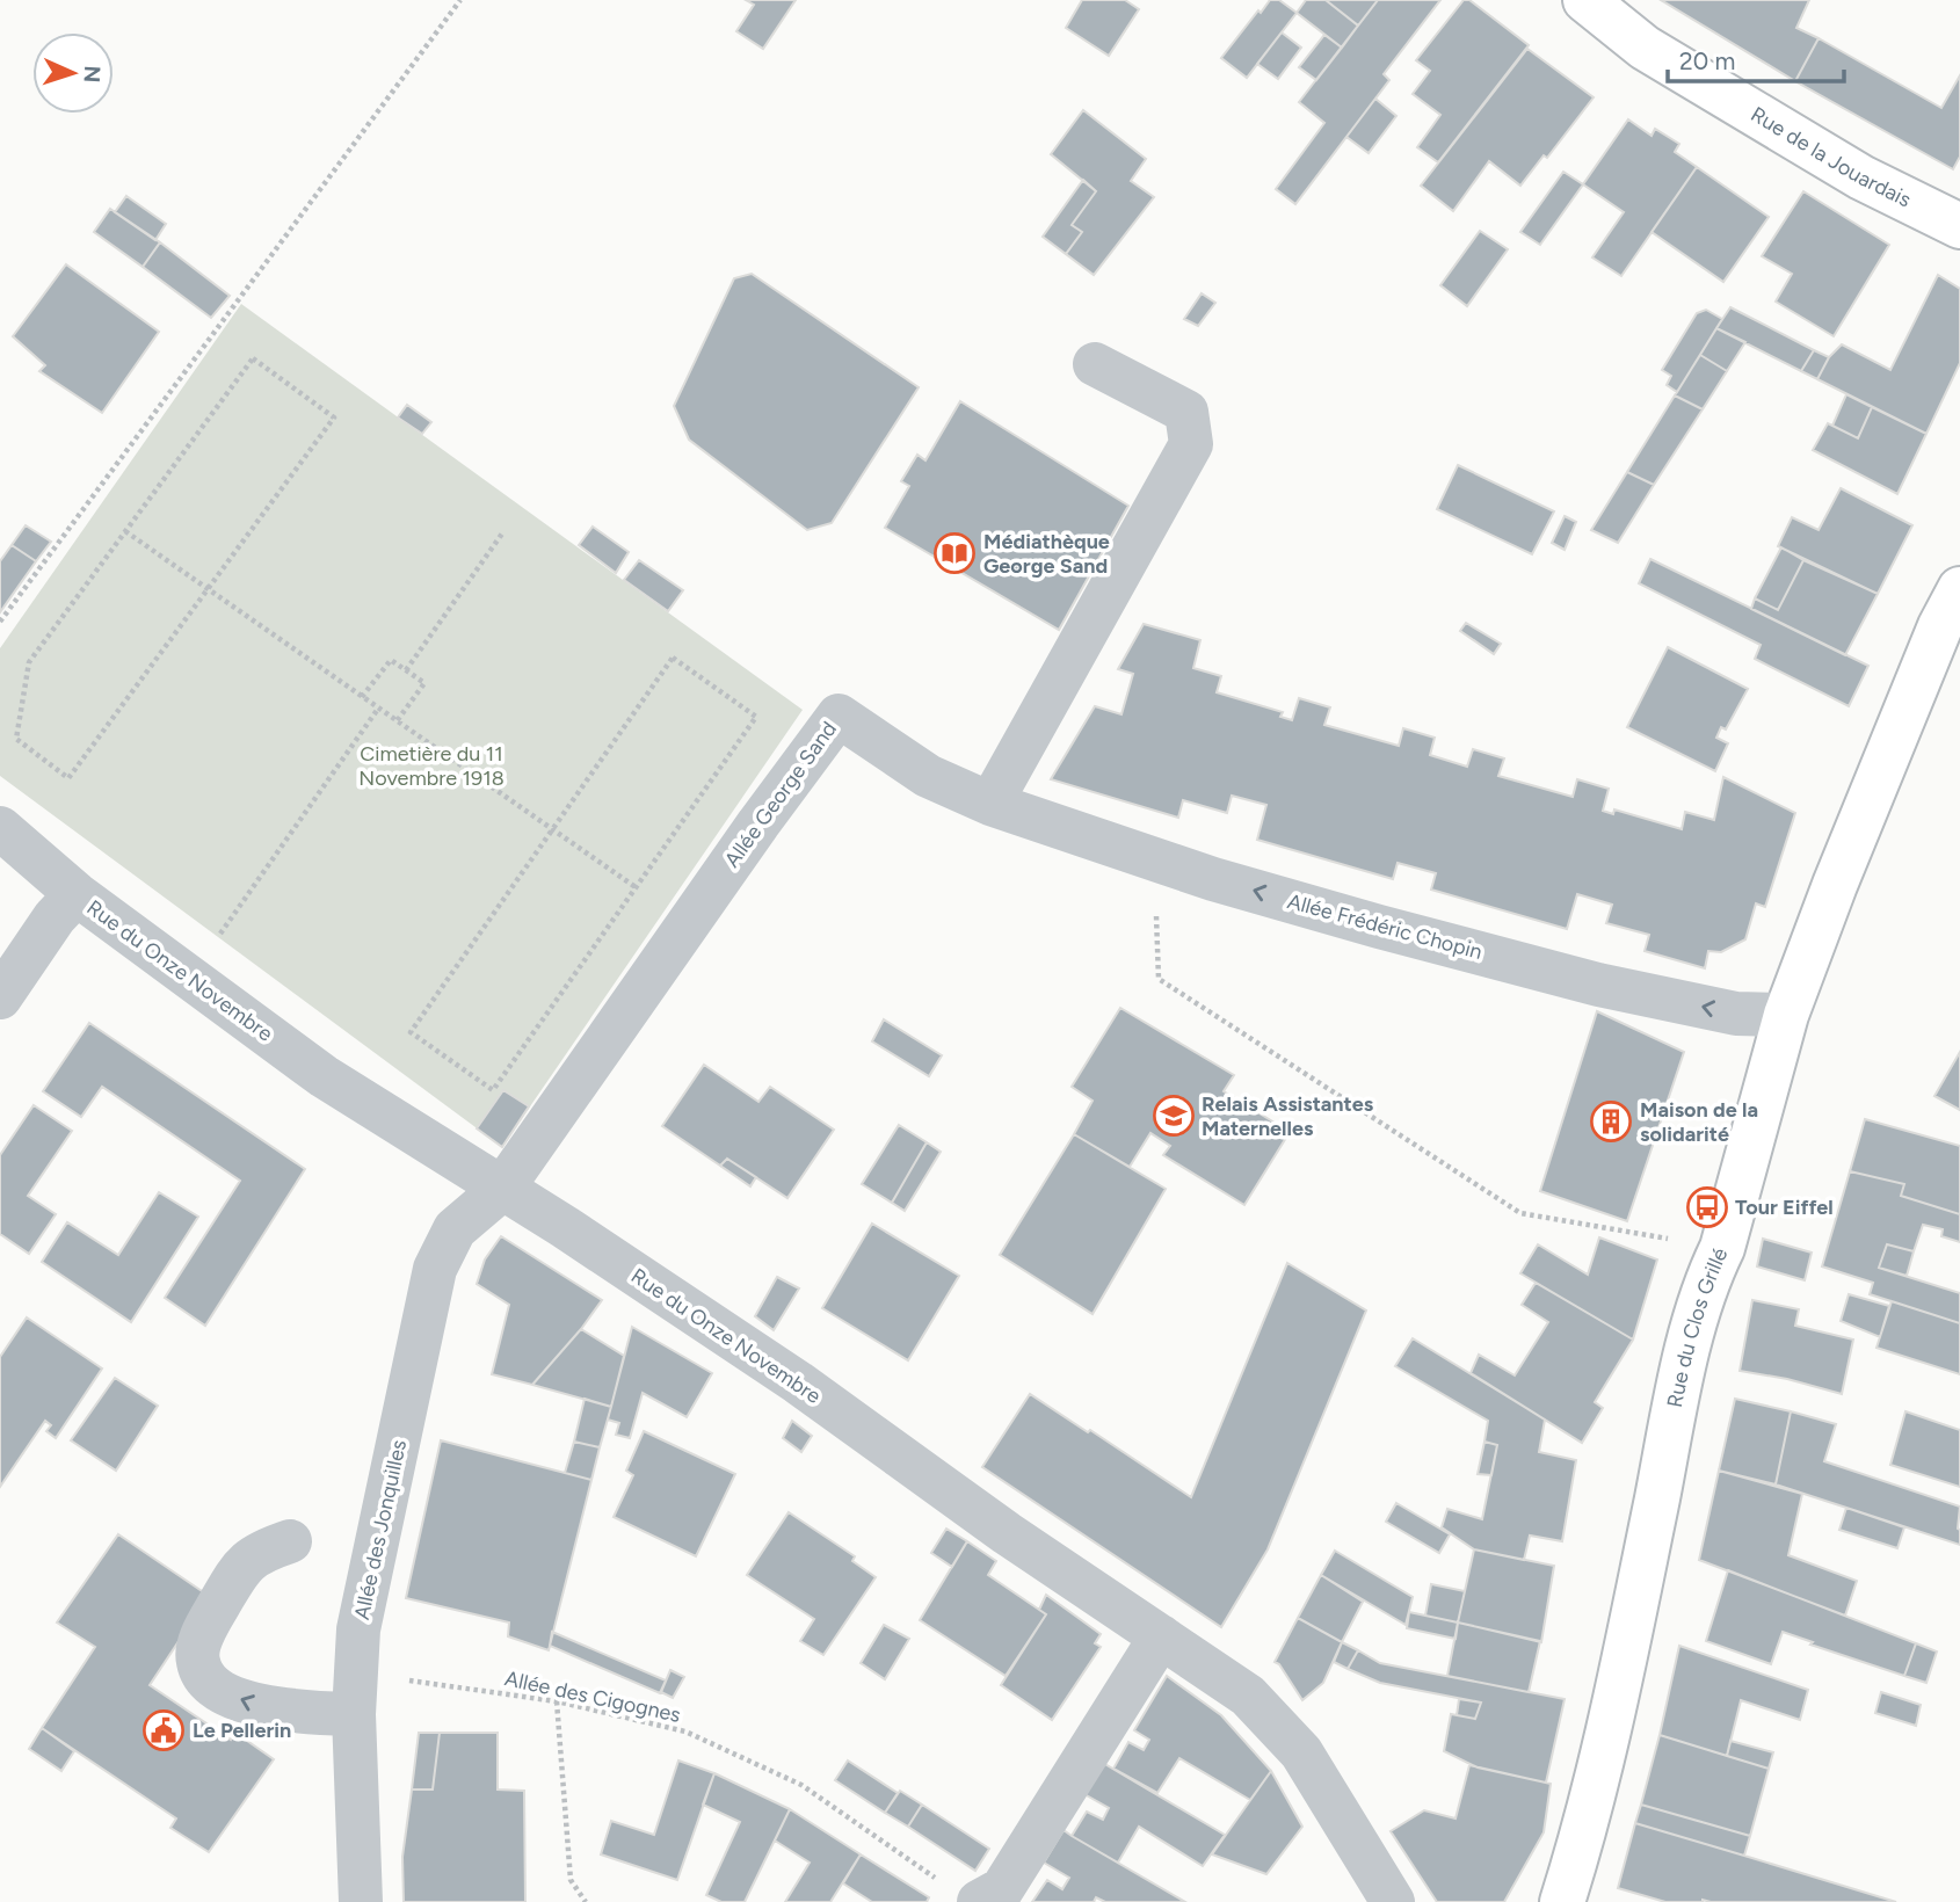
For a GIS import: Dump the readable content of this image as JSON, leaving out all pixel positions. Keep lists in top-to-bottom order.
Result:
{
  "streets": {
    "main road": ["Rue de la Jouardais", "Rue du Clos Grillé"],
    "street": [
      "Allée George Sand",
      "Allée Frédéric Chopin",
      "Rue du Onze Novembre",
      "Allée des Jonquilles"
    ],
    "path": ["Allée des Cigognes"]
  },
  "crossings": [
    ["Allée George Sand", "Allée Frédéric Chopin"],
    ["Allée George Sand", "Rue du Onze Novembre"],
    ["Allée George Sand", "Allée des Jonquilles"],
    ["Allée Frédéric Chopin", "Rue du Clos Grillé"],
    ["Rue du Onze Novembre", "Allée des Jonquilles"],
    ["Allée des Jonquilles", "Allée des Cigognes"]
  ],
  "one_way": ["Allée Frédéric Chopin"],
  "parks": ["Cimetière du 11 Novembre 1918"],
  "places": {
    "library": ["Médiathèque George Sand"],
    "school or university": ["Relais Assistantes Maternelles"],
    "building": ["Maison de la solidarité"],
    "bus stop": ["Tour Eiffel"],
    "public building": ["Le Pellerin"]
  },
  "scale_bar": "20 m",
  "north": "right"
}
